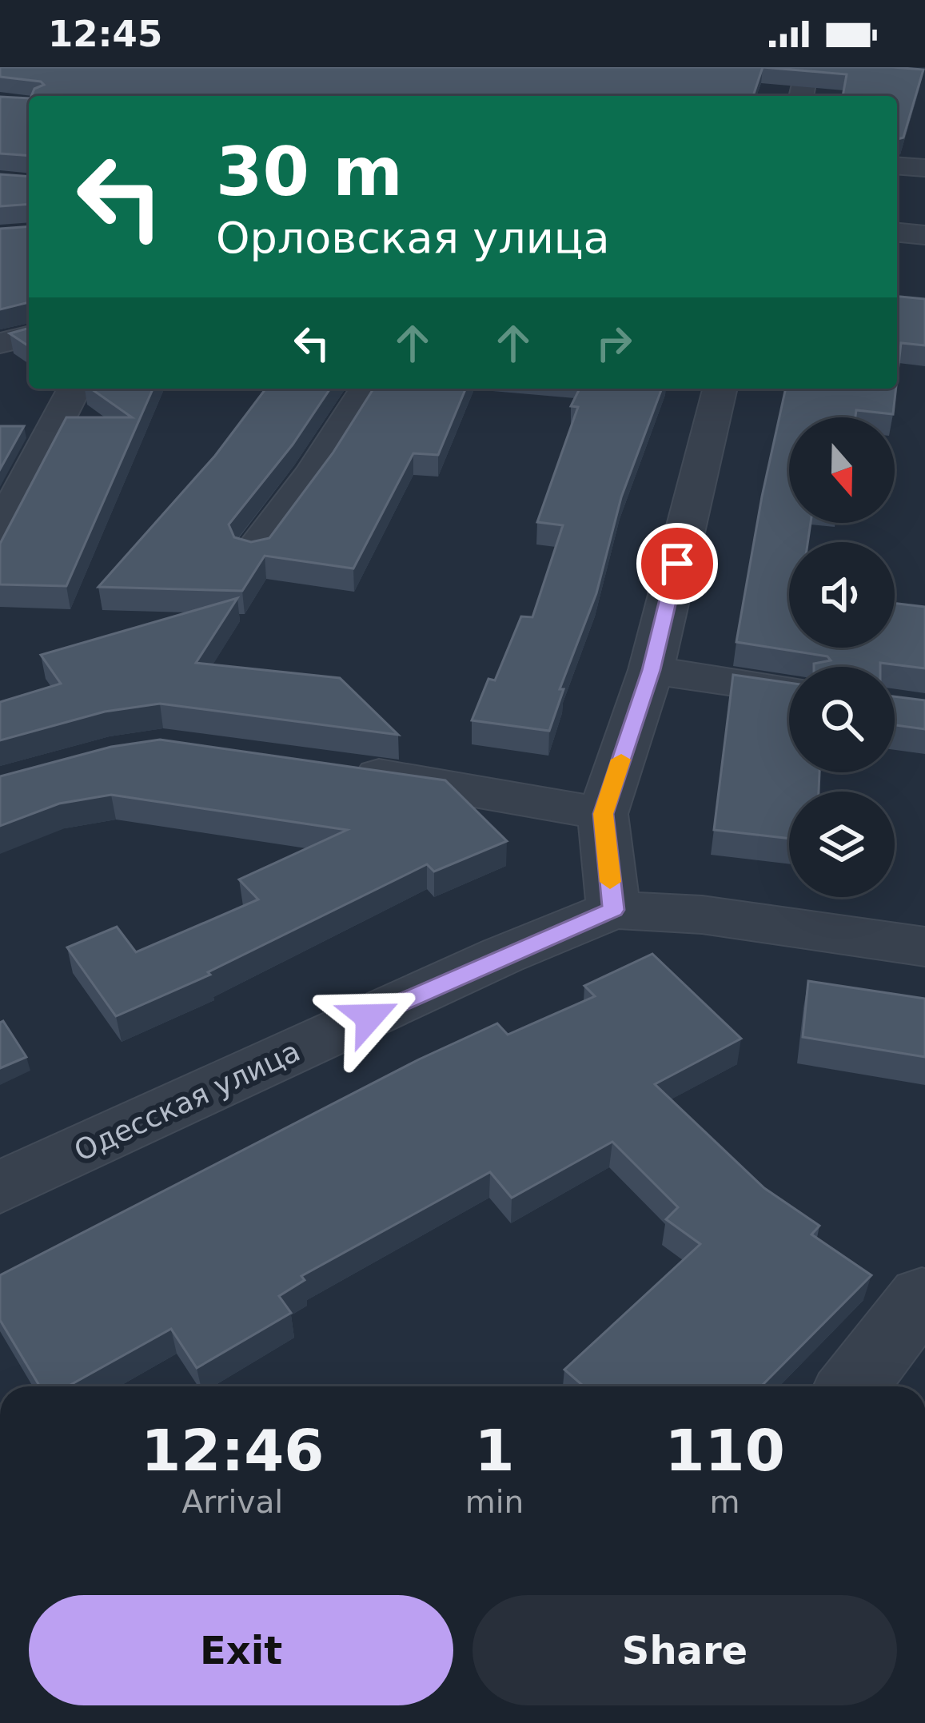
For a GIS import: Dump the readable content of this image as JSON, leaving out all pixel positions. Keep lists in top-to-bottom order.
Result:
{
  "streets": {
    "street": ["Одесская улица"]
  },
  "north": "bottom",
  "page": {
    "status": "12:45",
    "turn": ["30 m", "Орловская улица"],
    "eta": [
      "12:46",
      "Arrival",
      "1",
      "min",
      "110",
      "m"
    ],
    "buttons": ["Exit", "Share"]
  }
}
